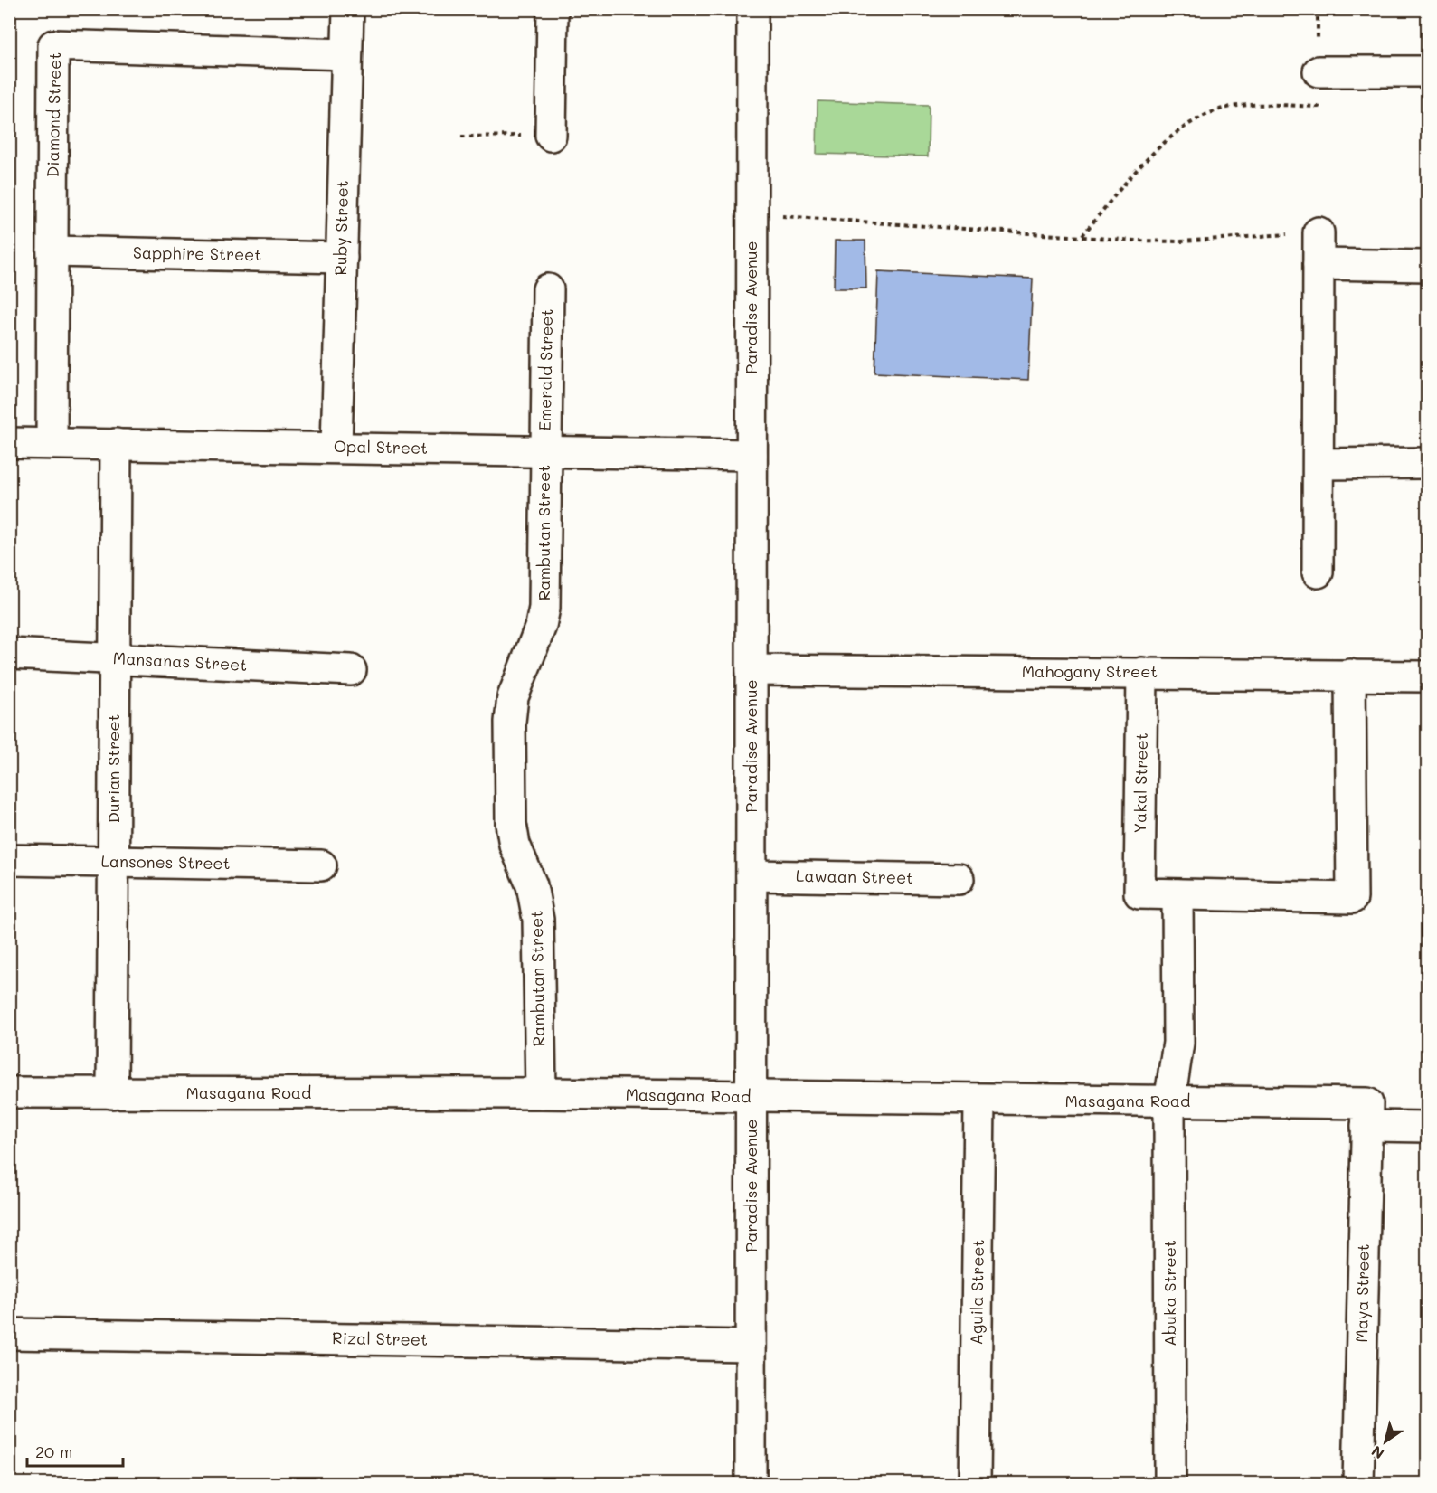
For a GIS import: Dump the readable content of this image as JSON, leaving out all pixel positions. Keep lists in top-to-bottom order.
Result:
{
  "streets": {
    "street": [
      "Diamond Street",
      "Ruby Street",
      "Sapphire Street",
      "Paradise Avenue",
      "Emerald Street",
      "Opal Street",
      "Rambutan Street",
      "Mansanas Street",
      "Mahogany Street",
      "Durian Street",
      "Yakal Street",
      "Lansones Street",
      "Lawaan Street",
      "Masagana Road",
      "Aguila Street",
      "Abuka Street",
      "Maya Street",
      "Rizal Street"
    ]
  },
  "crossings": [
    ["Diamond Street", "Ruby Street"],
    ["Diamond Street", "Sapphire Street"],
    ["Diamond Street", "Opal Street"],
    ["Ruby Street", "Sapphire Street"],
    ["Ruby Street", "Opal Street"],
    ["Paradise Avenue", "Opal Street"],
    ["Paradise Avenue", "Mahogany Street"],
    ["Paradise Avenue", "Lawaan Street"],
    ["Paradise Avenue", "Masagana Road"],
    ["Paradise Avenue", "Rizal Street"],
    ["Emerald Street", "Opal Street"],
    ["Emerald Street", "Rambutan Street"],
    ["Opal Street", "Rambutan Street"],
    ["Opal Street", "Durian Street"],
    ["Rambutan Street", "Masagana Road"],
    ["Mansanas Street", "Durian Street"],
    ["Mahogany Street", "Yakal Street"],
    ["Durian Street", "Lansones Street"],
    ["Durian Street", "Masagana Road"],
    ["Yakal Street", "Abuka Street"],
    ["Masagana Road", "Aguila Street"],
    ["Masagana Road", "Abuka Street"],
    ["Masagana Road", "Maya Street"]
  ],
  "scale_bar": "20 m",
  "north": "bottom left"
}
